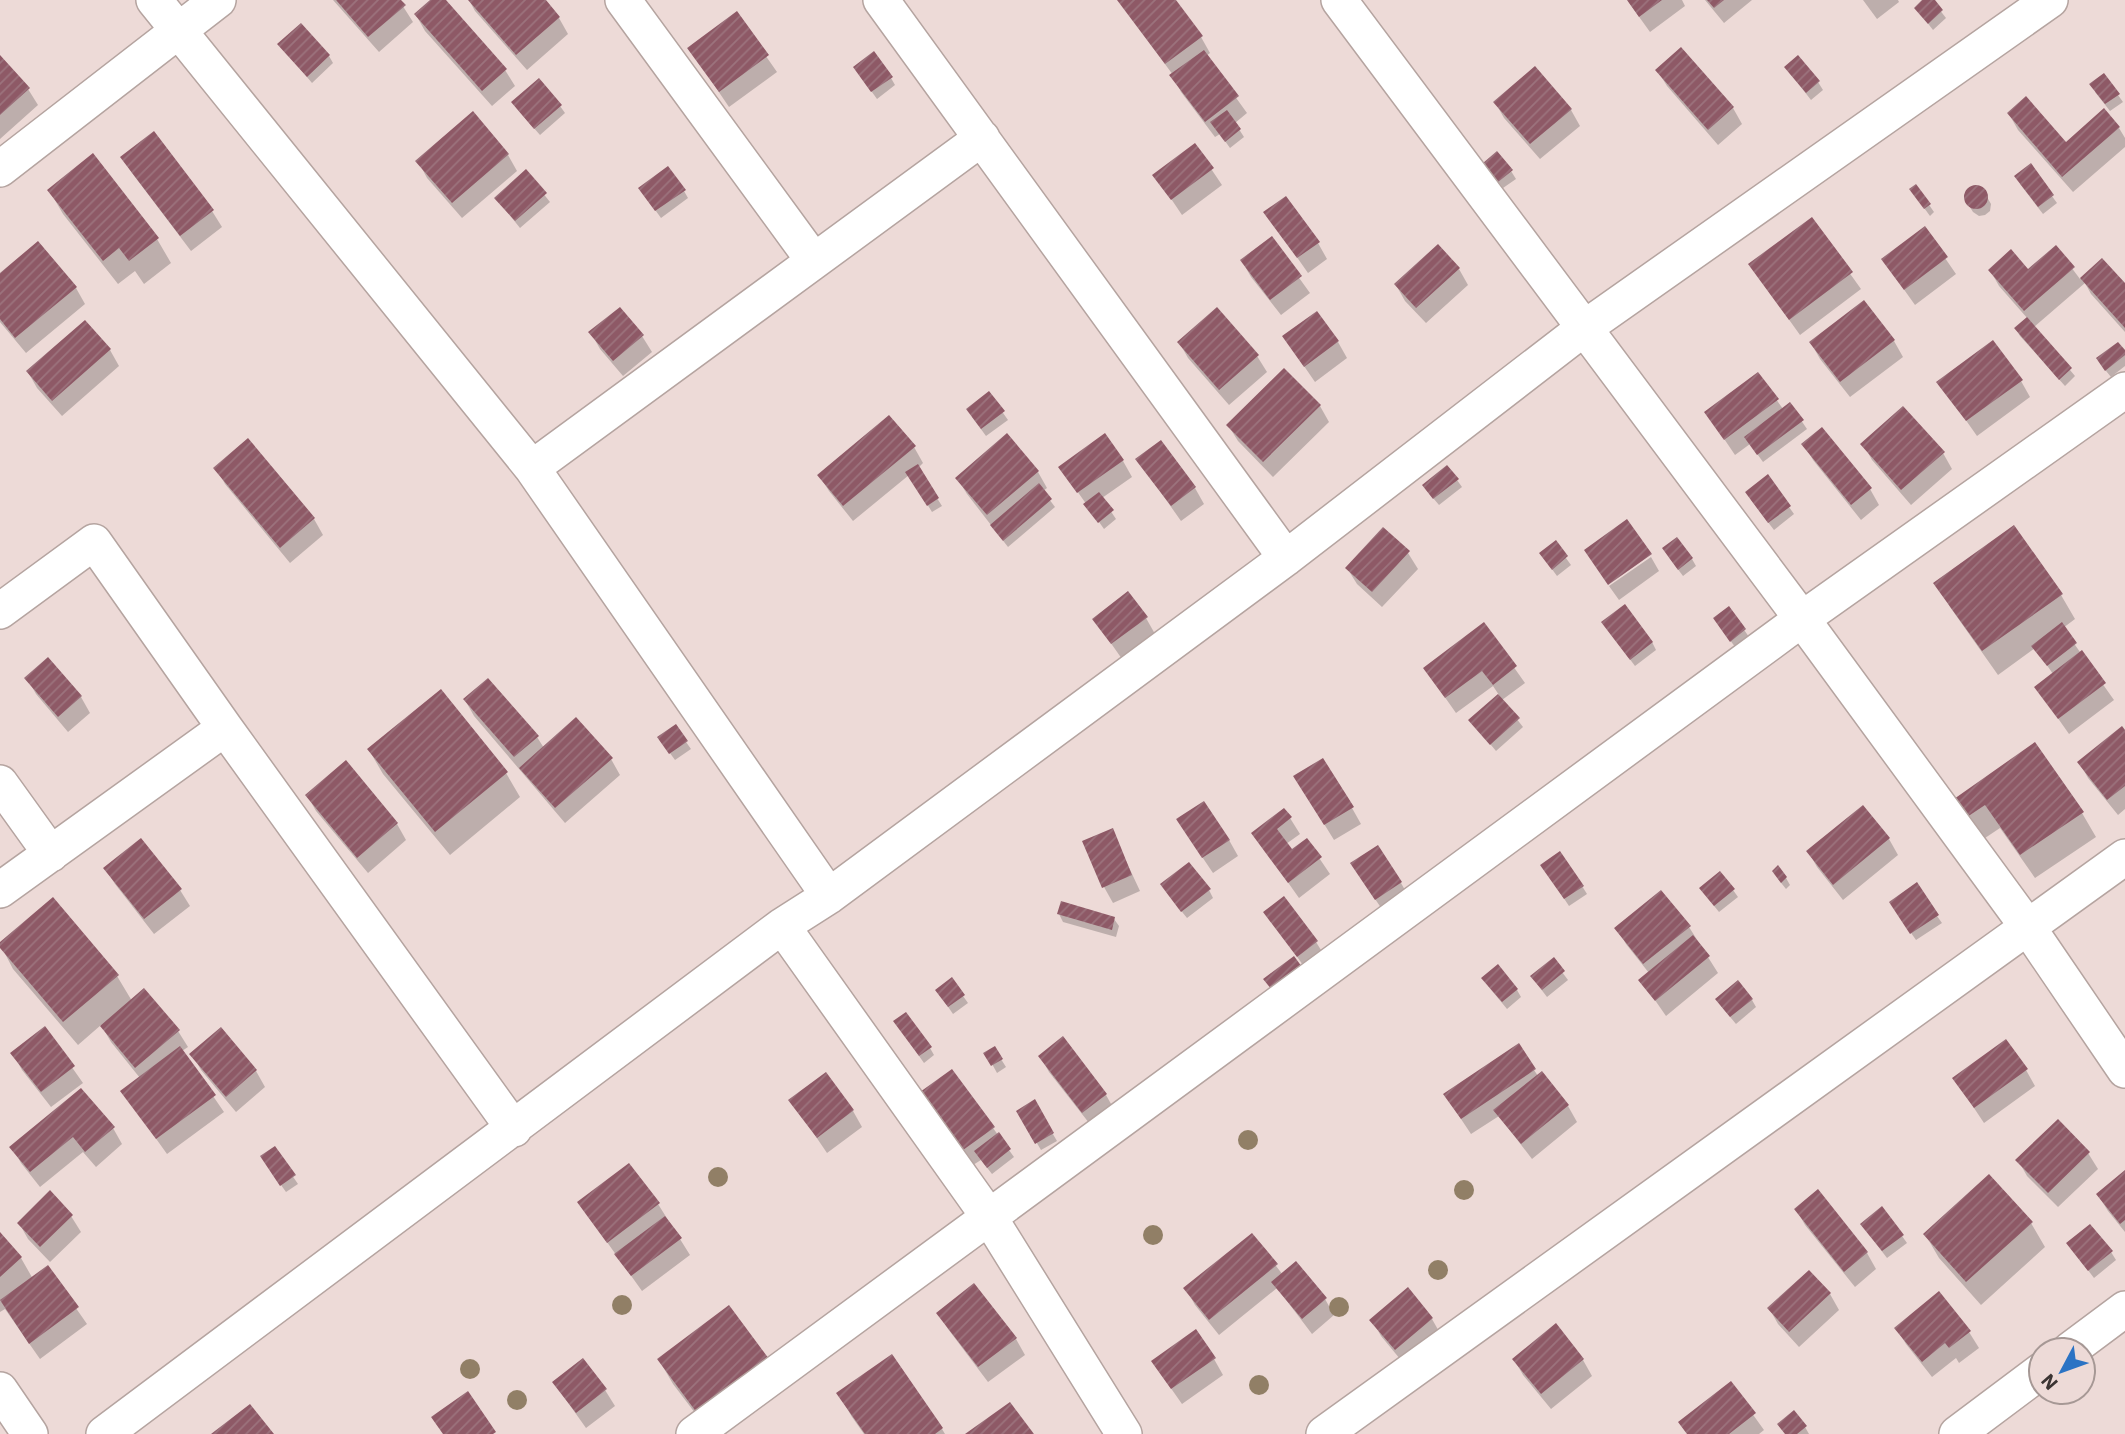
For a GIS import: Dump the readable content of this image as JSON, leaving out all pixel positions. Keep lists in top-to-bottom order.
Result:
{
  "north": "bottom left"
}
